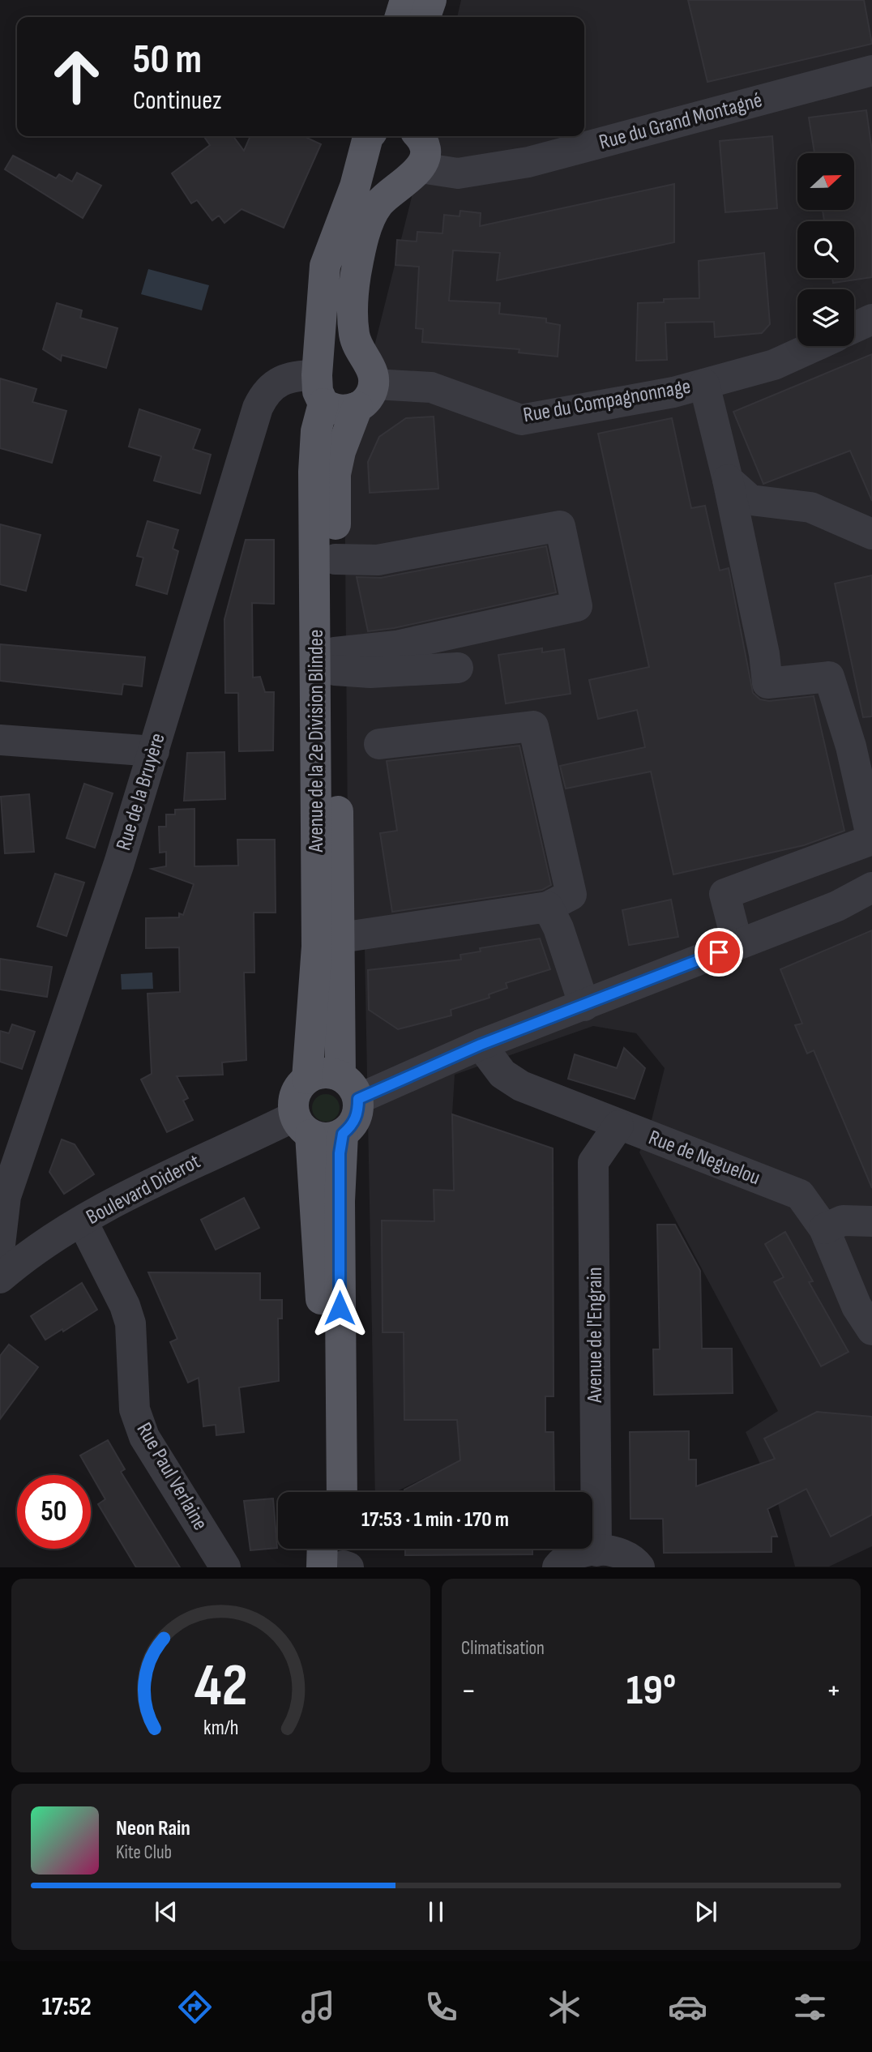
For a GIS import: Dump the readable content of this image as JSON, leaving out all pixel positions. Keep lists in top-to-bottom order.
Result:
{
  "streets": {
    "main road": ["Avenue de la 2e Division Blindee"],
    "street": [
      "Rue du Grand Montagné",
      "Rue du Compagnonnage",
      "Rue de la Bruyère",
      "Rue de Neguelou",
      "Boulevard Diderot",
      "Avenue de l'Engrain",
      "Rue Paul Verlaine"
    ]
  },
  "crossings": [
    ["Rue du Compagnonnage", "Avenue de la 2e Division Blindee"],
    ["Avenue de la 2e Division Blindee", "Rue de la Bruyère"],
    ["Avenue de la 2e Division Blindee", "Boulevard Diderot"],
    ["Rue de Neguelou", "Avenue de l'Engrain"],
    ["Boulevard Diderot", "Rue Paul Verlaine"]
  ],
  "north": "right",
  "page": {
    "turn": ["50 m", "Continuez"],
    "limit": "50",
    "trip": "17:53 · 1 min · 170 m",
    "tile": "Climatisation",
    "heat": ["−", "19°", "+"],
    "song": ["Neon Rain", "Kite Club"],
    "tabs": "17:52",
    "gauge": ["42", "km/h"]
  }
}
